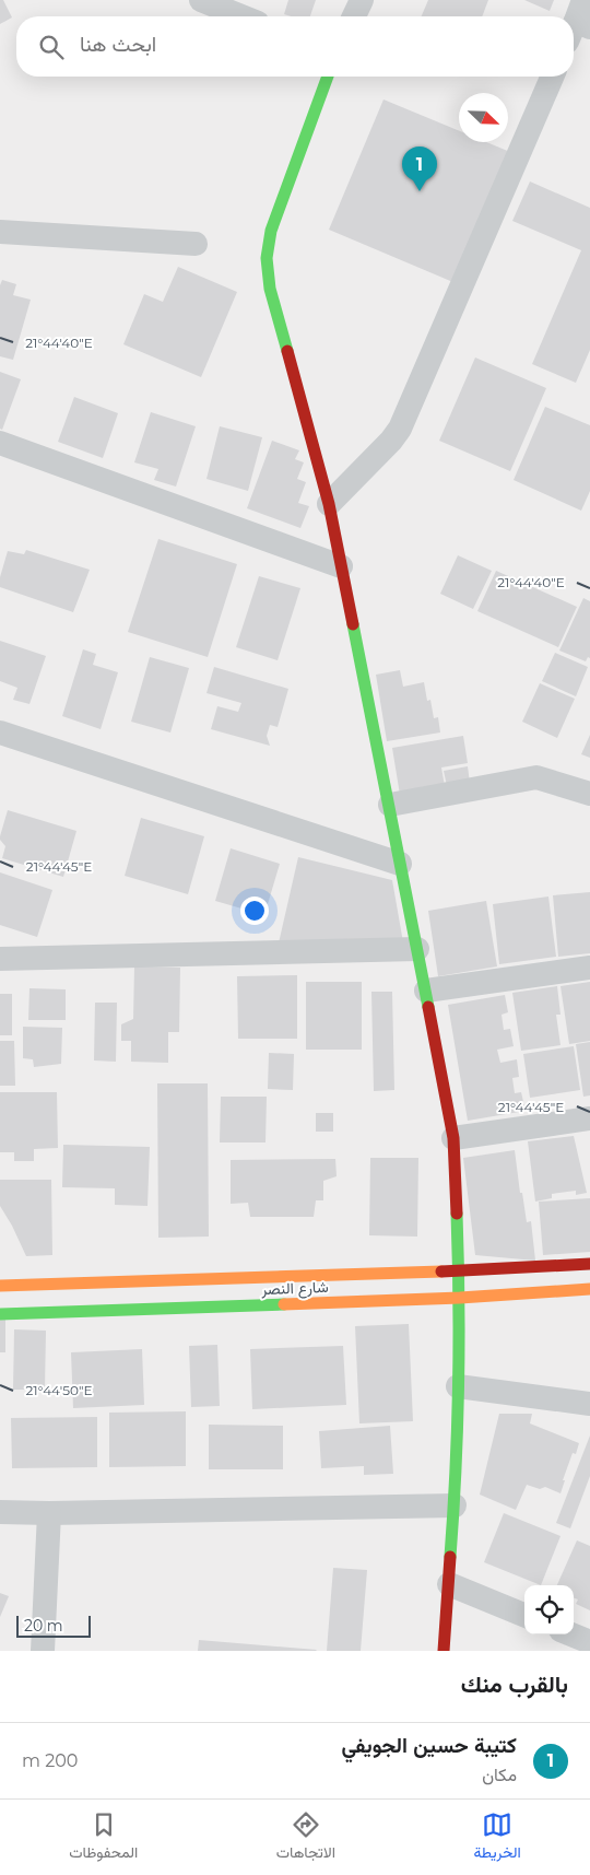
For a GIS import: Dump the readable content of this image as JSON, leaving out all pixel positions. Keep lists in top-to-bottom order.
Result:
{
  "streets": {
    "street": ["شارع النصر"]
  },
  "scale_bar": "20 m",
  "north": "bottom right",
  "page": {
    "search": "ابحث هنا",
    "pins": "1",
    "scale": "20 m",
    "heading": "بالقرب منك",
    "list": [
      {
        "mark": "1",
        "name": "كتيبة حسين الجويفي",
        "note": "مكان",
        "value": "200 m"
      }
    ],
    "nav": ["الخريطة", "الاتجاهات", "المحفوظات"]
  },
  "coordinates": ["21°44'40\"E", "21°44'45\"E", "21°44'50\"E"]
}
